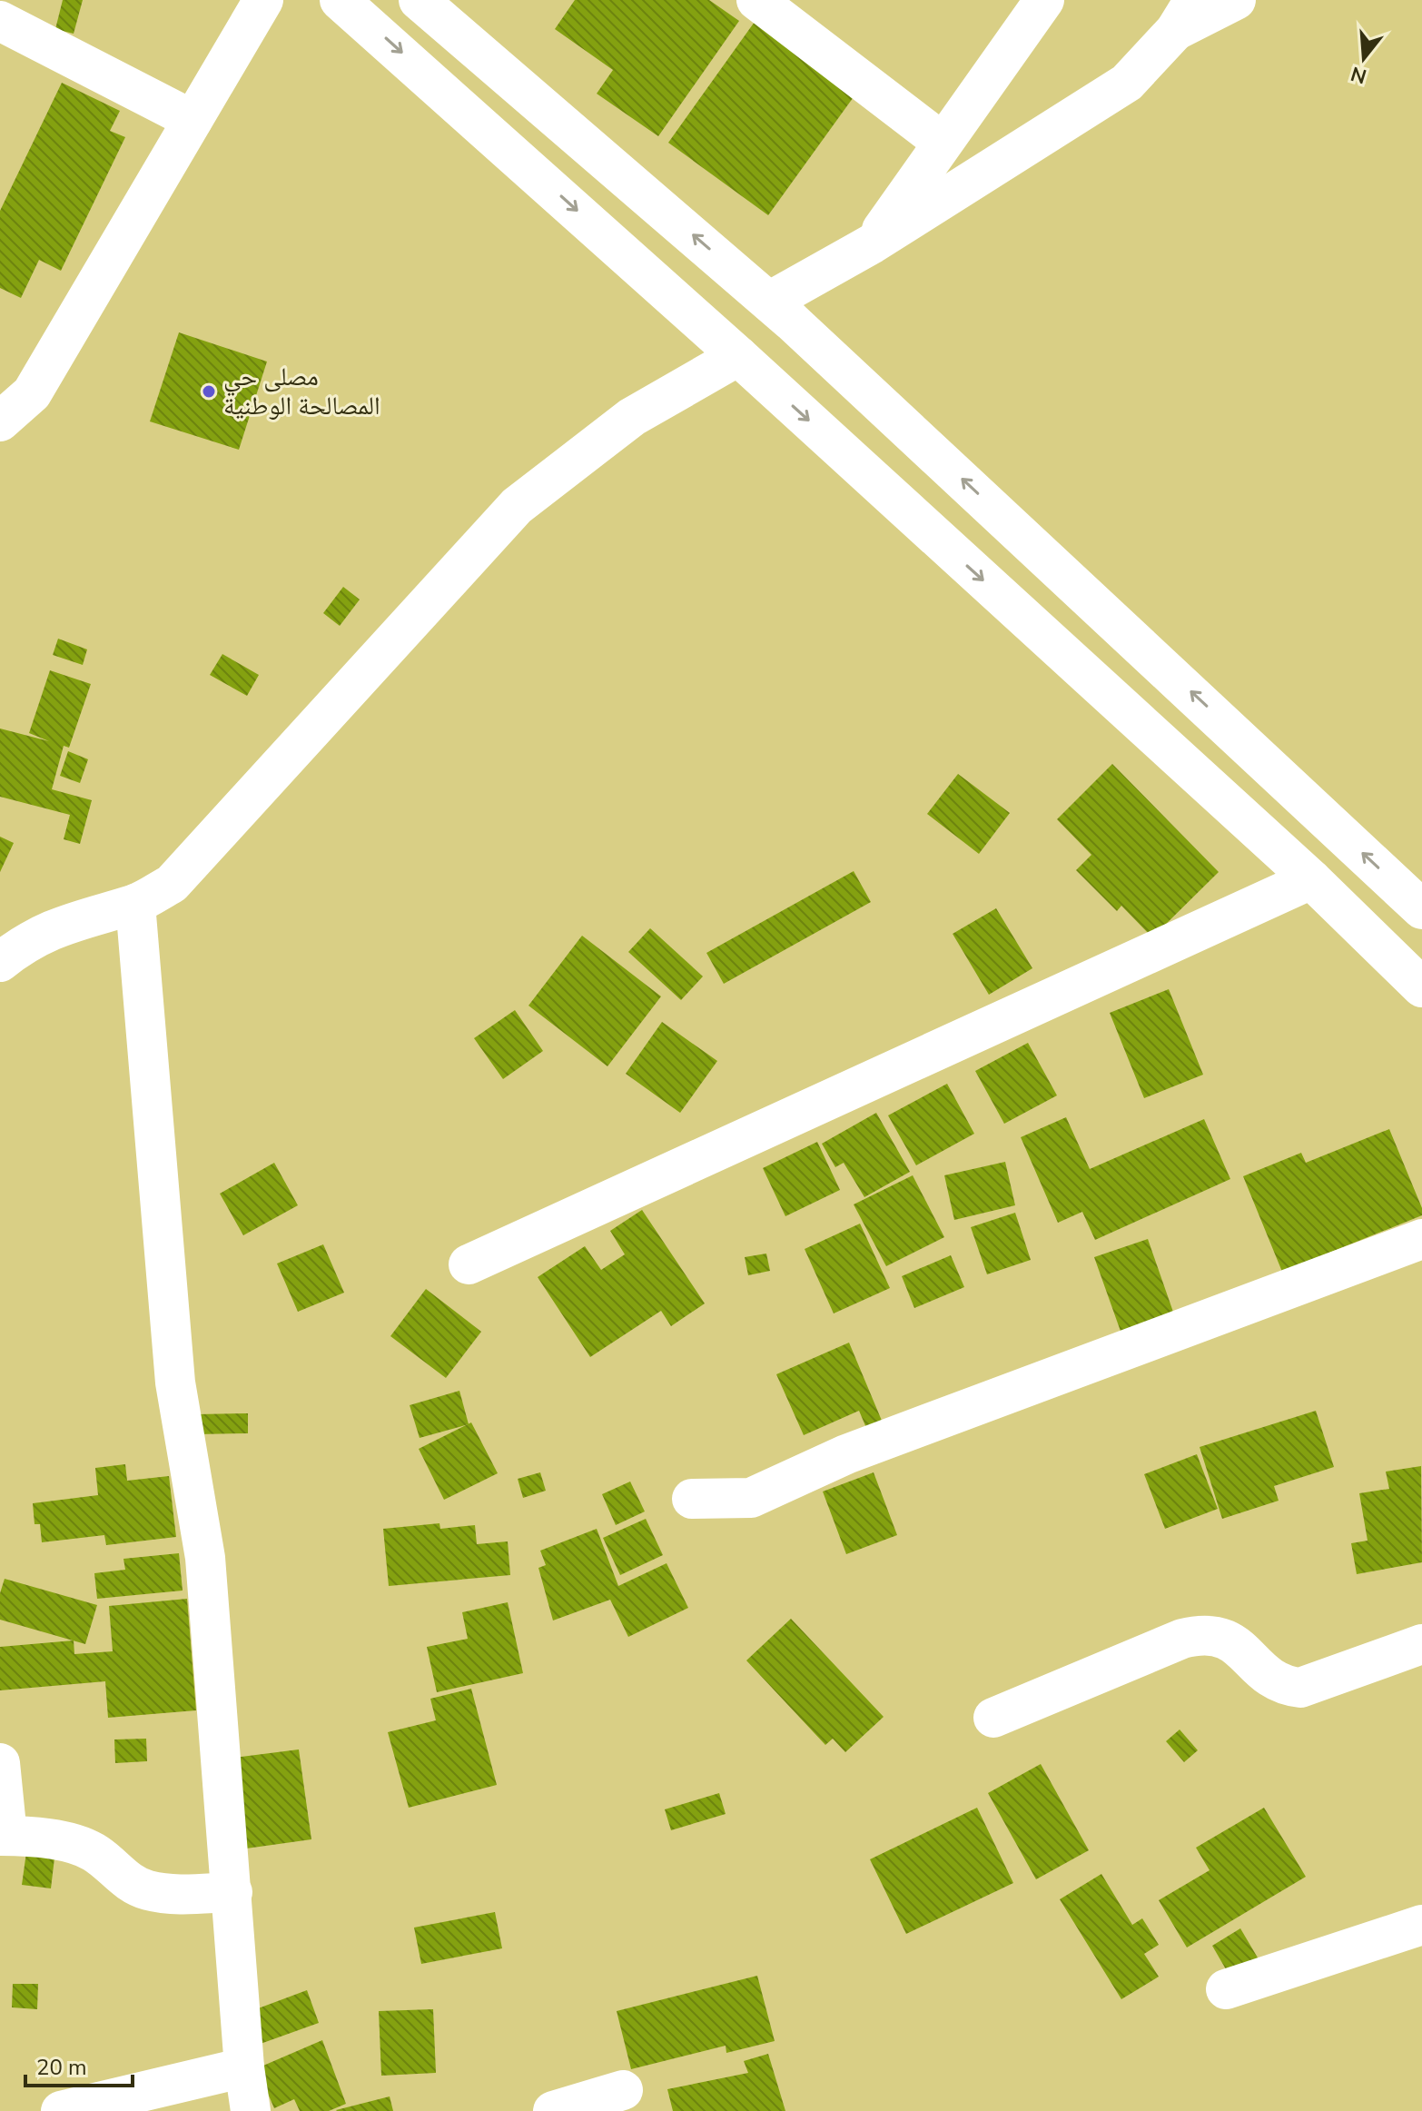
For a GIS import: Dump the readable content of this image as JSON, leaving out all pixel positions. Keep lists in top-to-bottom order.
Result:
{
  "places": ["مصلى حي المصالحة الوطنية"],
  "scale_bar": "20 m",
  "north": "bottom"
}
